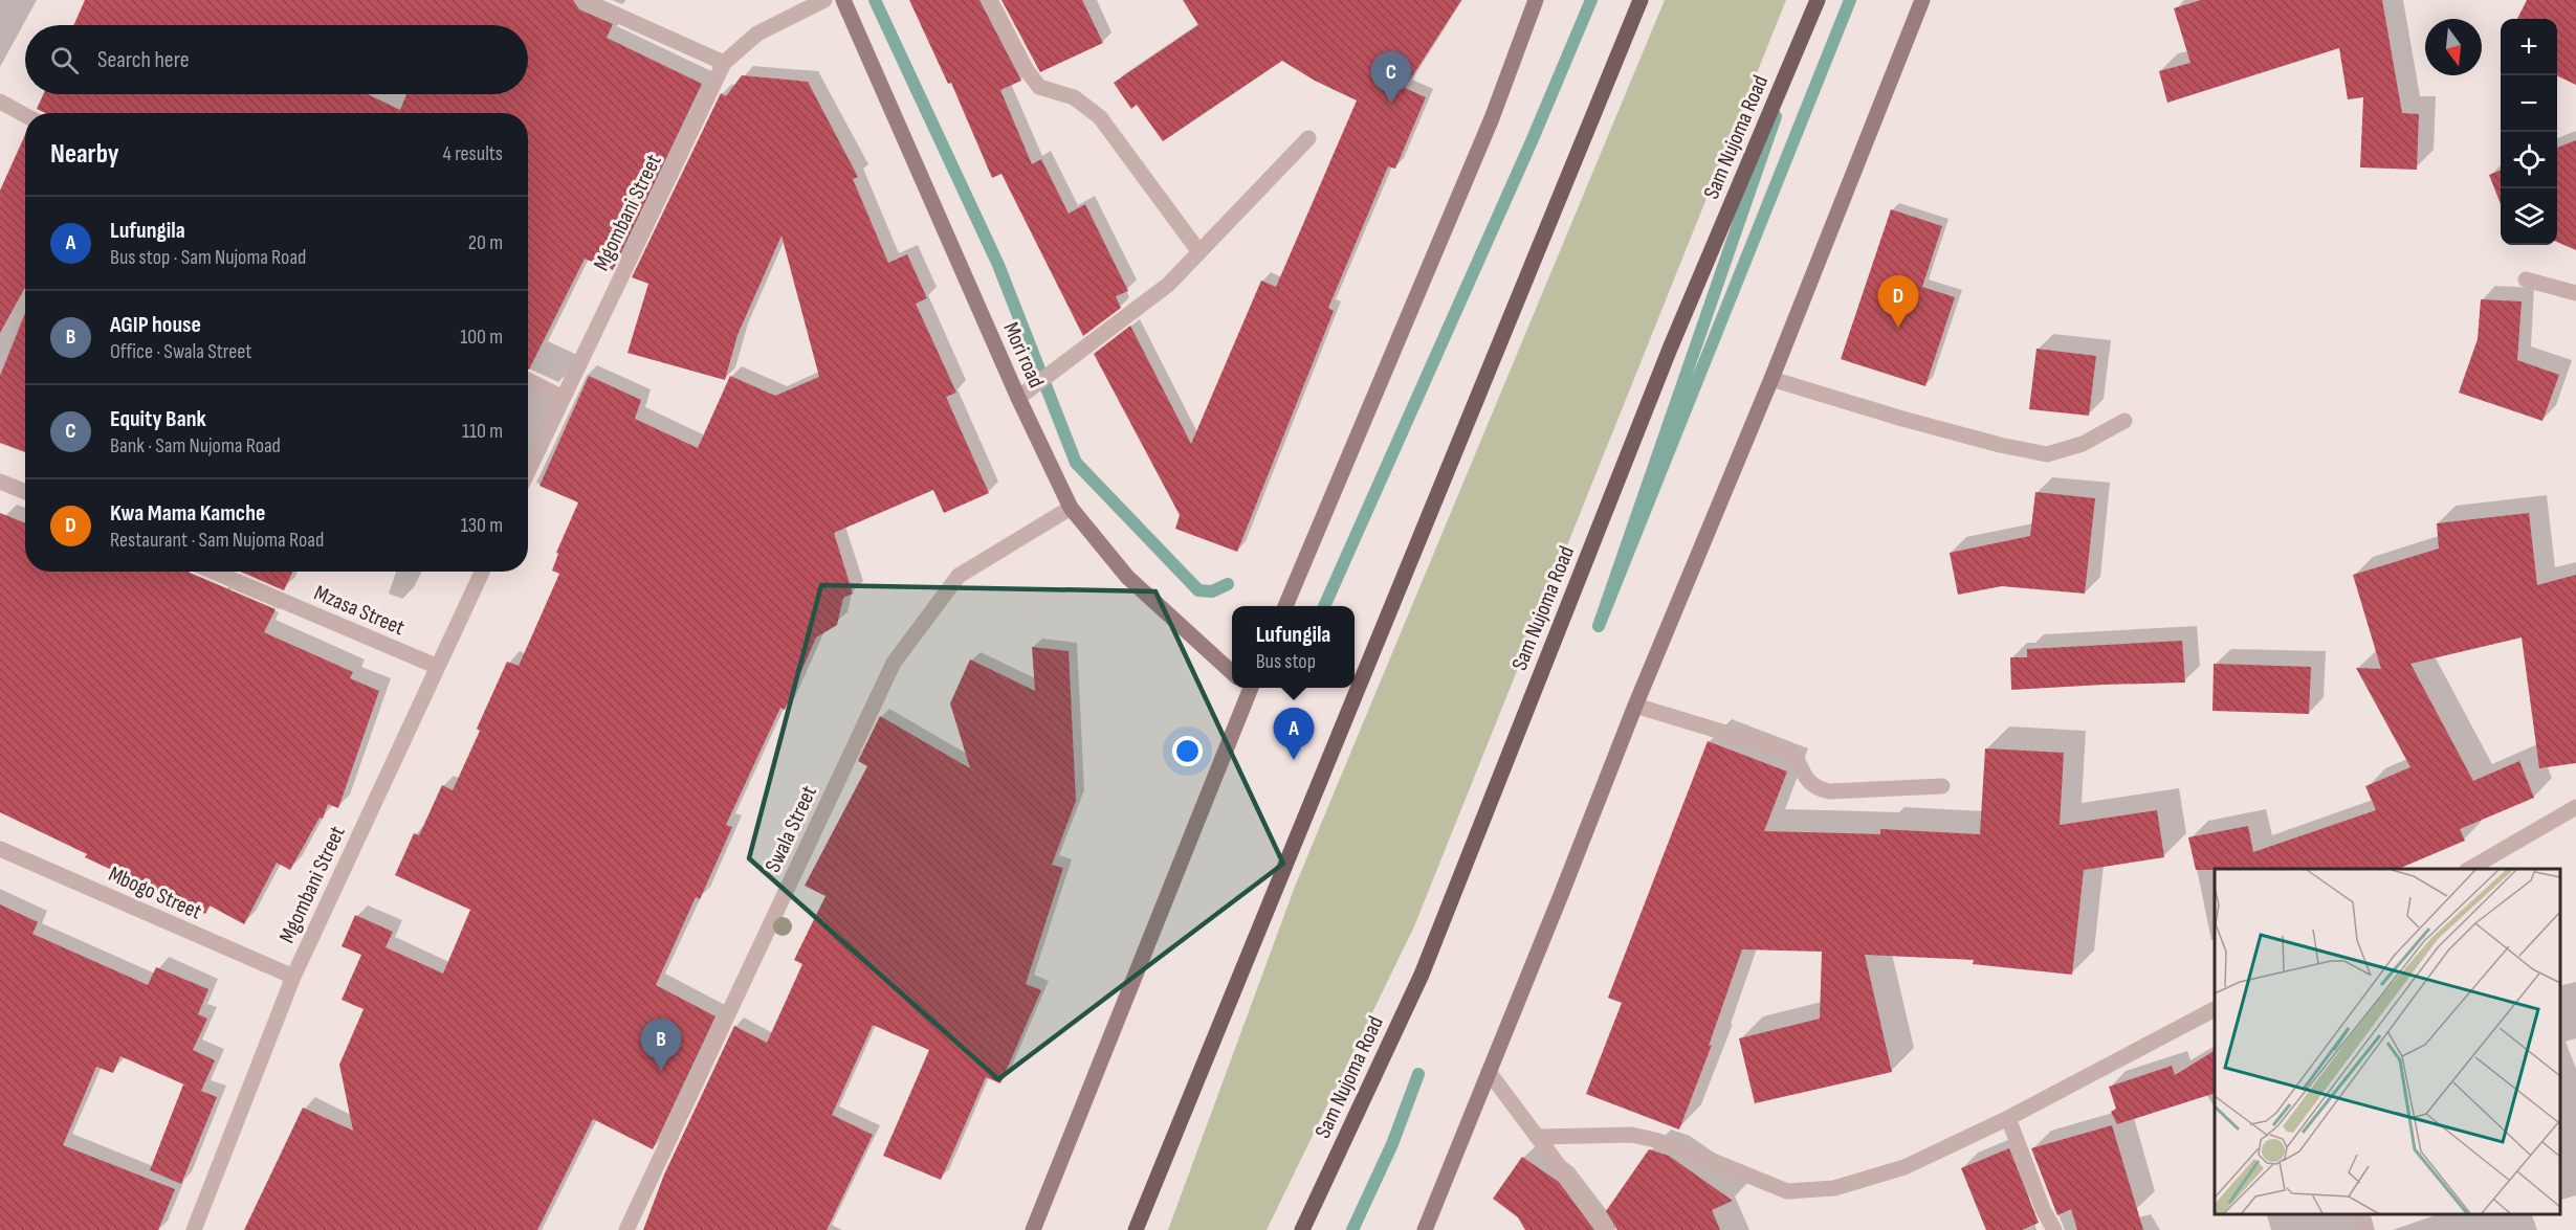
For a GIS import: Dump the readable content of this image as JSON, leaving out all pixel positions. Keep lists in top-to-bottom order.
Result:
{
  "streets": {
    "main road": ["Sam Nujoma Road"],
    "street": [
      "Mgombani Street",
      "Mori road",
      "Mzasa Street",
      "Swala Street",
      "Mbogo Street"
    ]
  },
  "crossings": [
    ["Mgombani Street", "Mzasa Street"],
    ["Mgombani Street", "Mbogo Street"],
    ["Mori road", "Swala Street"]
  ],
  "north": "bottom",
  "page": {
    "map_buttons": ["+", "−"],
    "search": "Search here",
    "pins": [
      "C",
      "D",
      "A",
      "B"
    ],
    "heading": ["Nearby", "4 results"],
    "list": [
      {
        "mark": "A",
        "name": "Lufungila",
        "note": "Bus stop · Sam Nujoma Road",
        "value": "20 m"
      },
      {
        "mark": "B",
        "name": "AGIP house",
        "note": "Office · Swala Street",
        "value": "100 m"
      },
      {
        "mark": "C",
        "name": "Equity Bank",
        "note": "Bank · Sam Nujoma Road",
        "value": "110 m"
      },
      {
        "mark": "D",
        "name": "Kwa Mama Kamche",
        "note": "Restaurant · Sam Nujoma Road",
        "value": "130 m"
      }
    ],
    "popup": ["Lufungila", "Bus stop"]
  }
}
